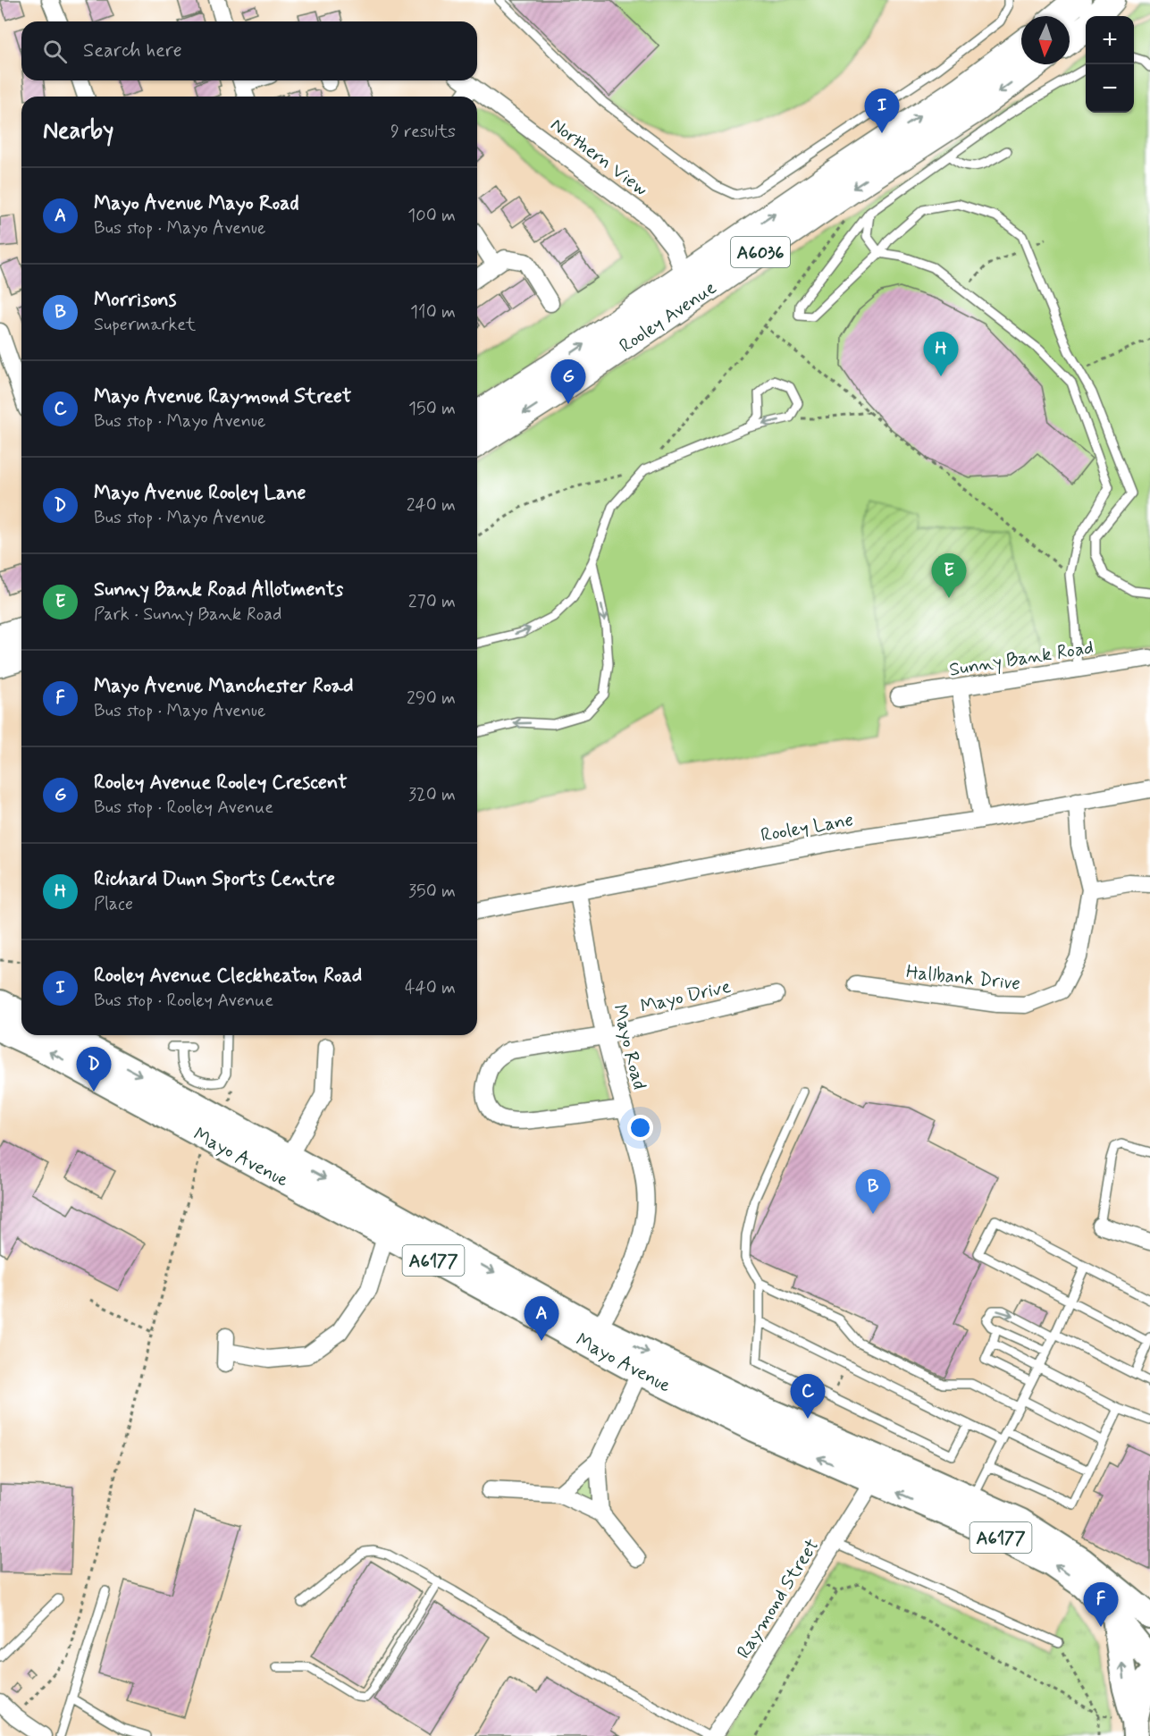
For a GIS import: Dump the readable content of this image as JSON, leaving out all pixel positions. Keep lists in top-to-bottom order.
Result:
{
  "streets": {
    "highway": ["A6036", "Rooley Avenue"],
    "main road": ["Mayo Avenue", "A6177"],
    "street": [
      "Northern View",
      "Sunny Bank Road",
      "Rooley Lane",
      "Hallbank Drive",
      "Mayo Drive",
      "Mayo Road",
      "Raymond Street"
    ]
  },
  "crossings": [
    ["Northern View", "Rooley Avenue"],
    ["Rooley Lane", "Hallbank Drive"],
    ["Rooley Lane", "Mayo Road"],
    ["Mayo Drive", "Mayo Road"],
    ["Mayo Road", "Mayo Avenue"],
    ["Mayo Avenue", "Raymond Street"]
  ],
  "north": "bottom",
  "page": {
    "map_buttons": ["+", "−"],
    "search": "Search here",
    "pins": [
      "I",
      "H",
      "G",
      "E",
      "D",
      "B",
      "A",
      "C",
      "F"
    ],
    "heading": ["Nearby", "9 results"],
    "list": [
      {
        "mark": "A",
        "name": "Mayo Avenue Mayo Road",
        "note": "Bus stop · Mayo Avenue",
        "value": "100 m"
      },
      {
        "mark": "B",
        "name": "Morrisons",
        "note": "Supermarket",
        "value": "110 m"
      },
      {
        "mark": "C",
        "name": "Mayo Avenue Raymond Street",
        "note": "Bus stop · Mayo Avenue",
        "value": "150 m"
      },
      {
        "mark": "D",
        "name": "Mayo Avenue Rooley Lane",
        "note": "Bus stop · Mayo Avenue",
        "value": "240 m"
      },
      {
        "mark": "E",
        "name": "Sunny Bank Road Allotments",
        "note": "Park · Sunny Bank Road",
        "value": "270 m"
      },
      {
        "mark": "F",
        "name": "Mayo Avenue Manchester Road",
        "note": "Bus stop · Mayo Avenue",
        "value": "290 m"
      },
      {
        "mark": "G",
        "name": "Rooley Avenue Rooley Crescent",
        "note": "Bus stop · Rooley Avenue",
        "value": "320 m"
      },
      {
        "mark": "H",
        "name": "Richard Dunn Sports Centre",
        "note": "Place",
        "value": "350 m"
      },
      {
        "mark": "I",
        "name": "Rooley Avenue Cleckheaton Road",
        "note": "Bus stop · Rooley Avenue",
        "value": "440 m"
      }
    ]
  }
}
